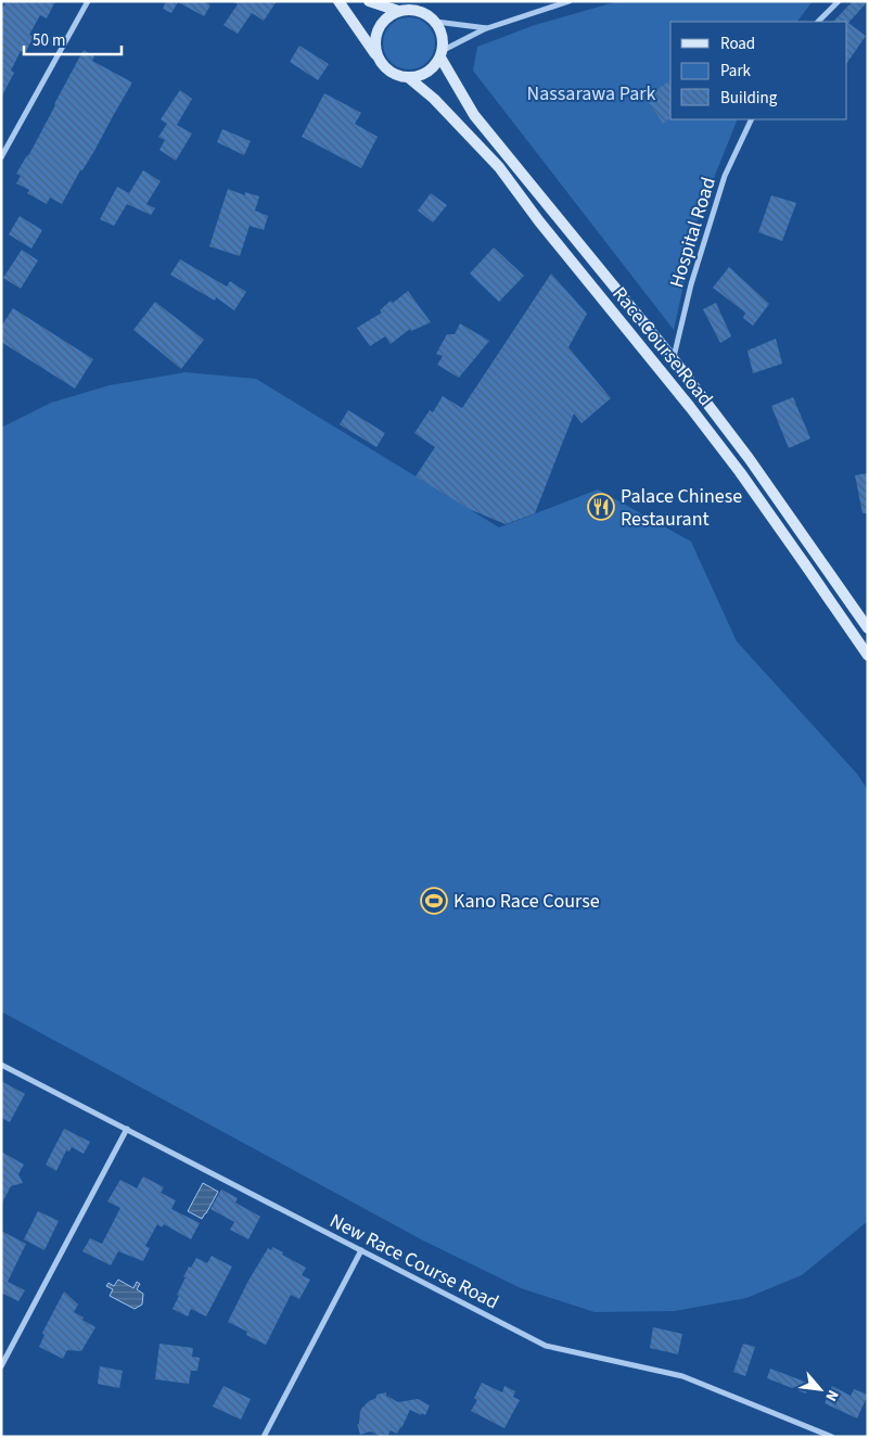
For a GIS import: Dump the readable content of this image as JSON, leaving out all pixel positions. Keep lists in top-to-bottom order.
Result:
{
  "streets": {
    "street": ["Hospital Road", "Race Course Road", "New Race Course Road"]
  },
  "crossings": [
    ["Hospital Road", "Race Course Road"]
  ],
  "parks": ["Nassarawa Park"],
  "places": {
    "restaurant": ["Palace Chinese Restaurant"],
    "sports": ["Kano Race Course"]
  },
  "legend": ["Road", "Park", "Building"],
  "scale_bar": "50 m",
  "north": "bottom right"
}
